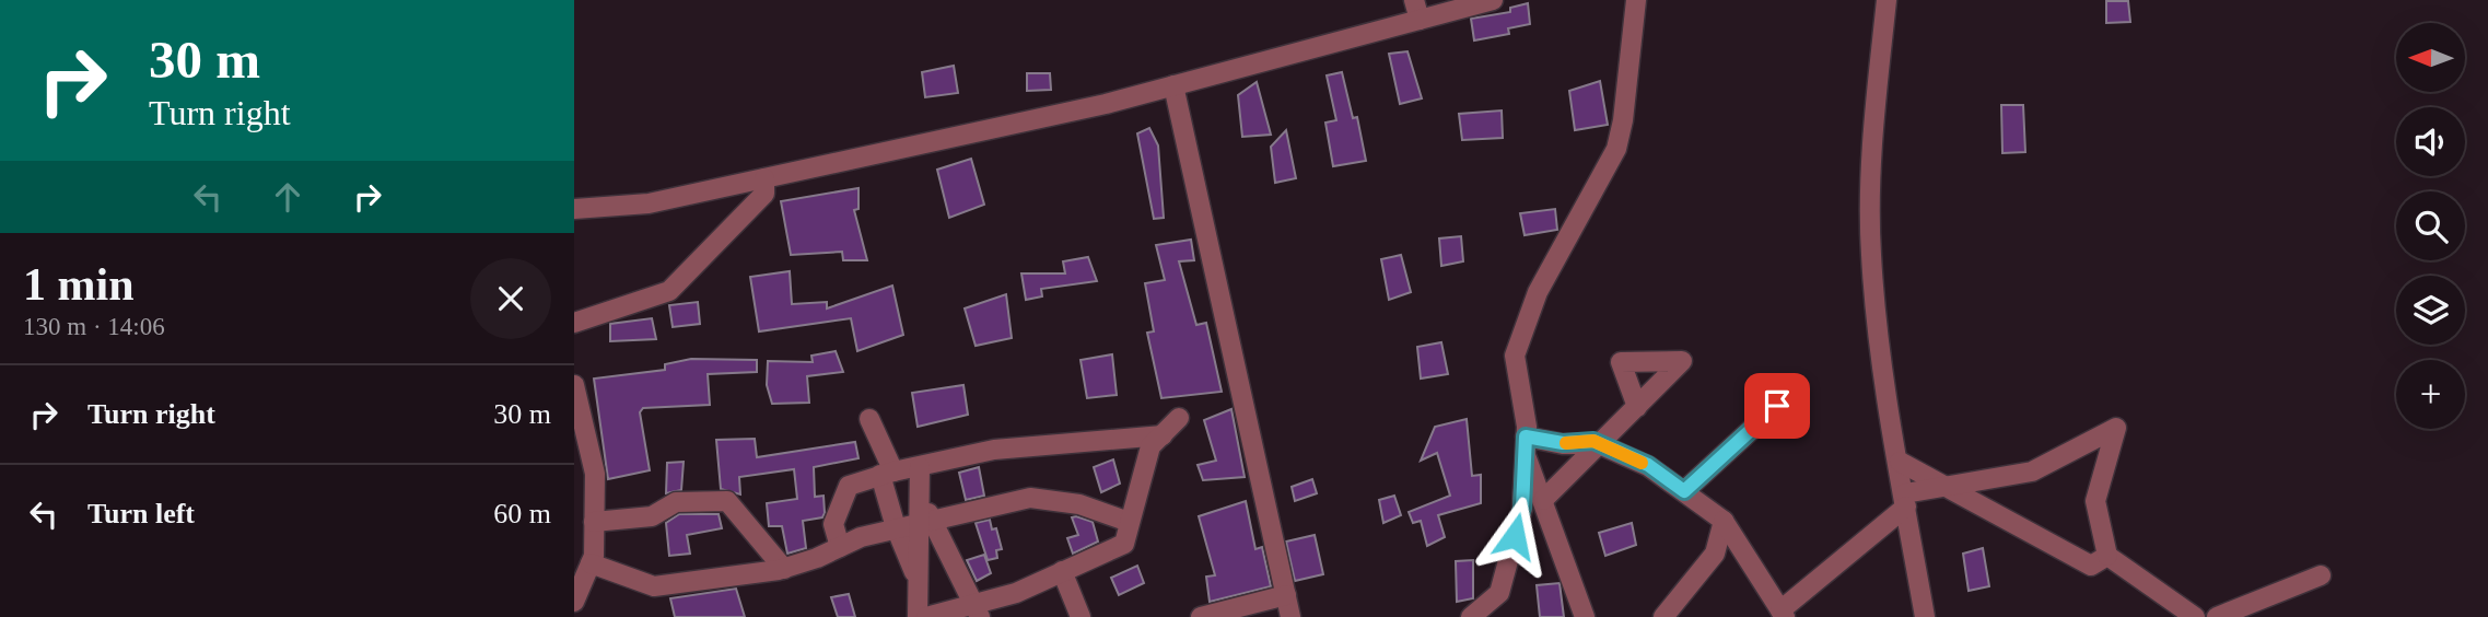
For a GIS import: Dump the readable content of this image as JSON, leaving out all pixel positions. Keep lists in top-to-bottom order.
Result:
{
  "north": "left",
  "page": {
    "turn": ["30 m", "Turn right"],
    "map_buttons": "+",
    "heading": ["1 min", "130 m · 14:06"],
    "list": [
      {
        "name": "Turn right",
        "value": "30 m"
      },
      {
        "name": "Turn left",
        "value": "60 m"
      }
    ]
  }
}
